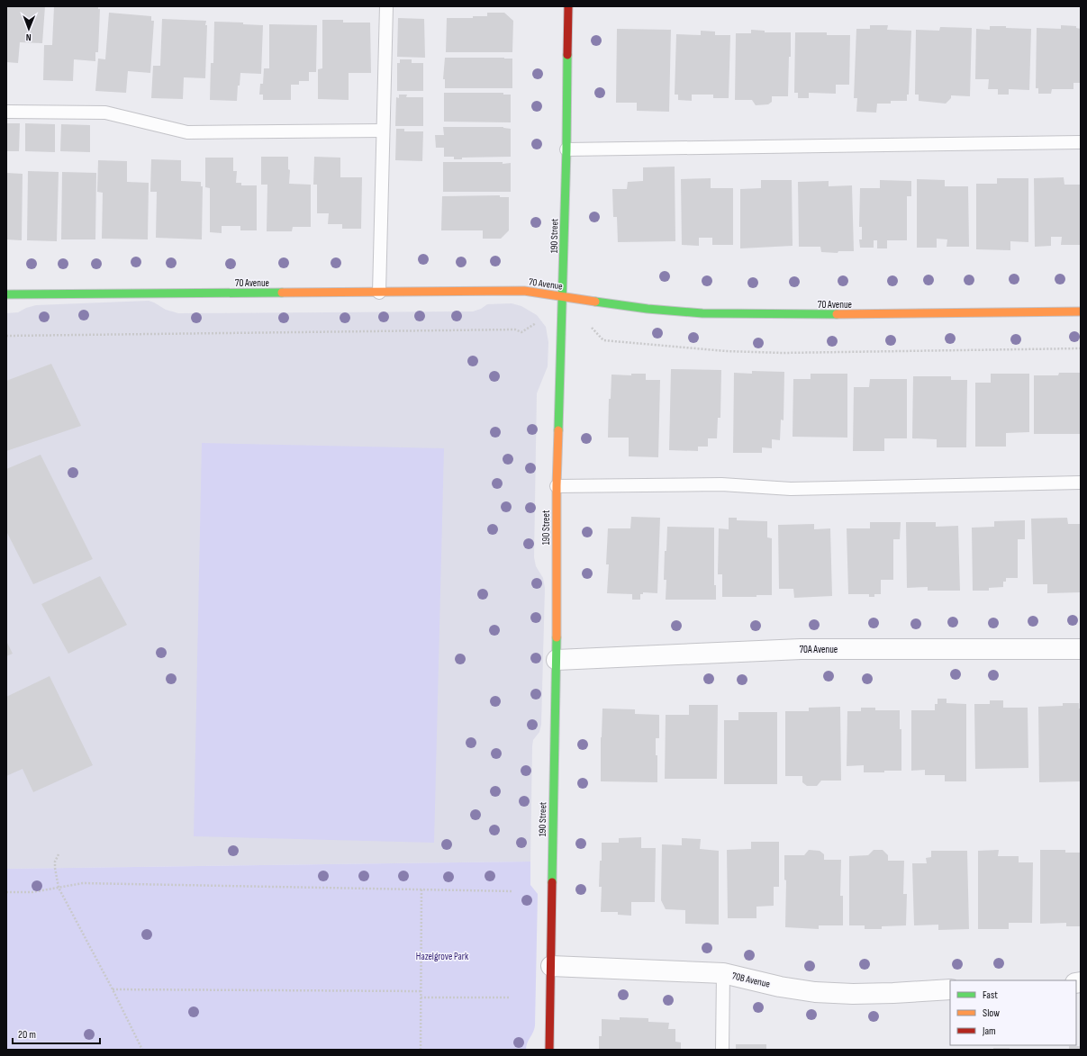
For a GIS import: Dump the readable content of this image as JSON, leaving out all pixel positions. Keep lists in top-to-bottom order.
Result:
{
  "streets": {
    "street": [
      "190 Street",
      "70 Avenue",
      "70A Avenue",
      "70B Avenue"
    ]
  },
  "crossings": [
    ["190 Street", "70 Avenue"],
    ["190 Street", "70A Avenue"],
    ["190 Street", "70B Avenue"]
  ],
  "parks": ["Hazelgrove Park"],
  "legend": ["Fast", "Slow", "Jam"],
  "scale_bar": "20 m",
  "north": "bottom"
}
